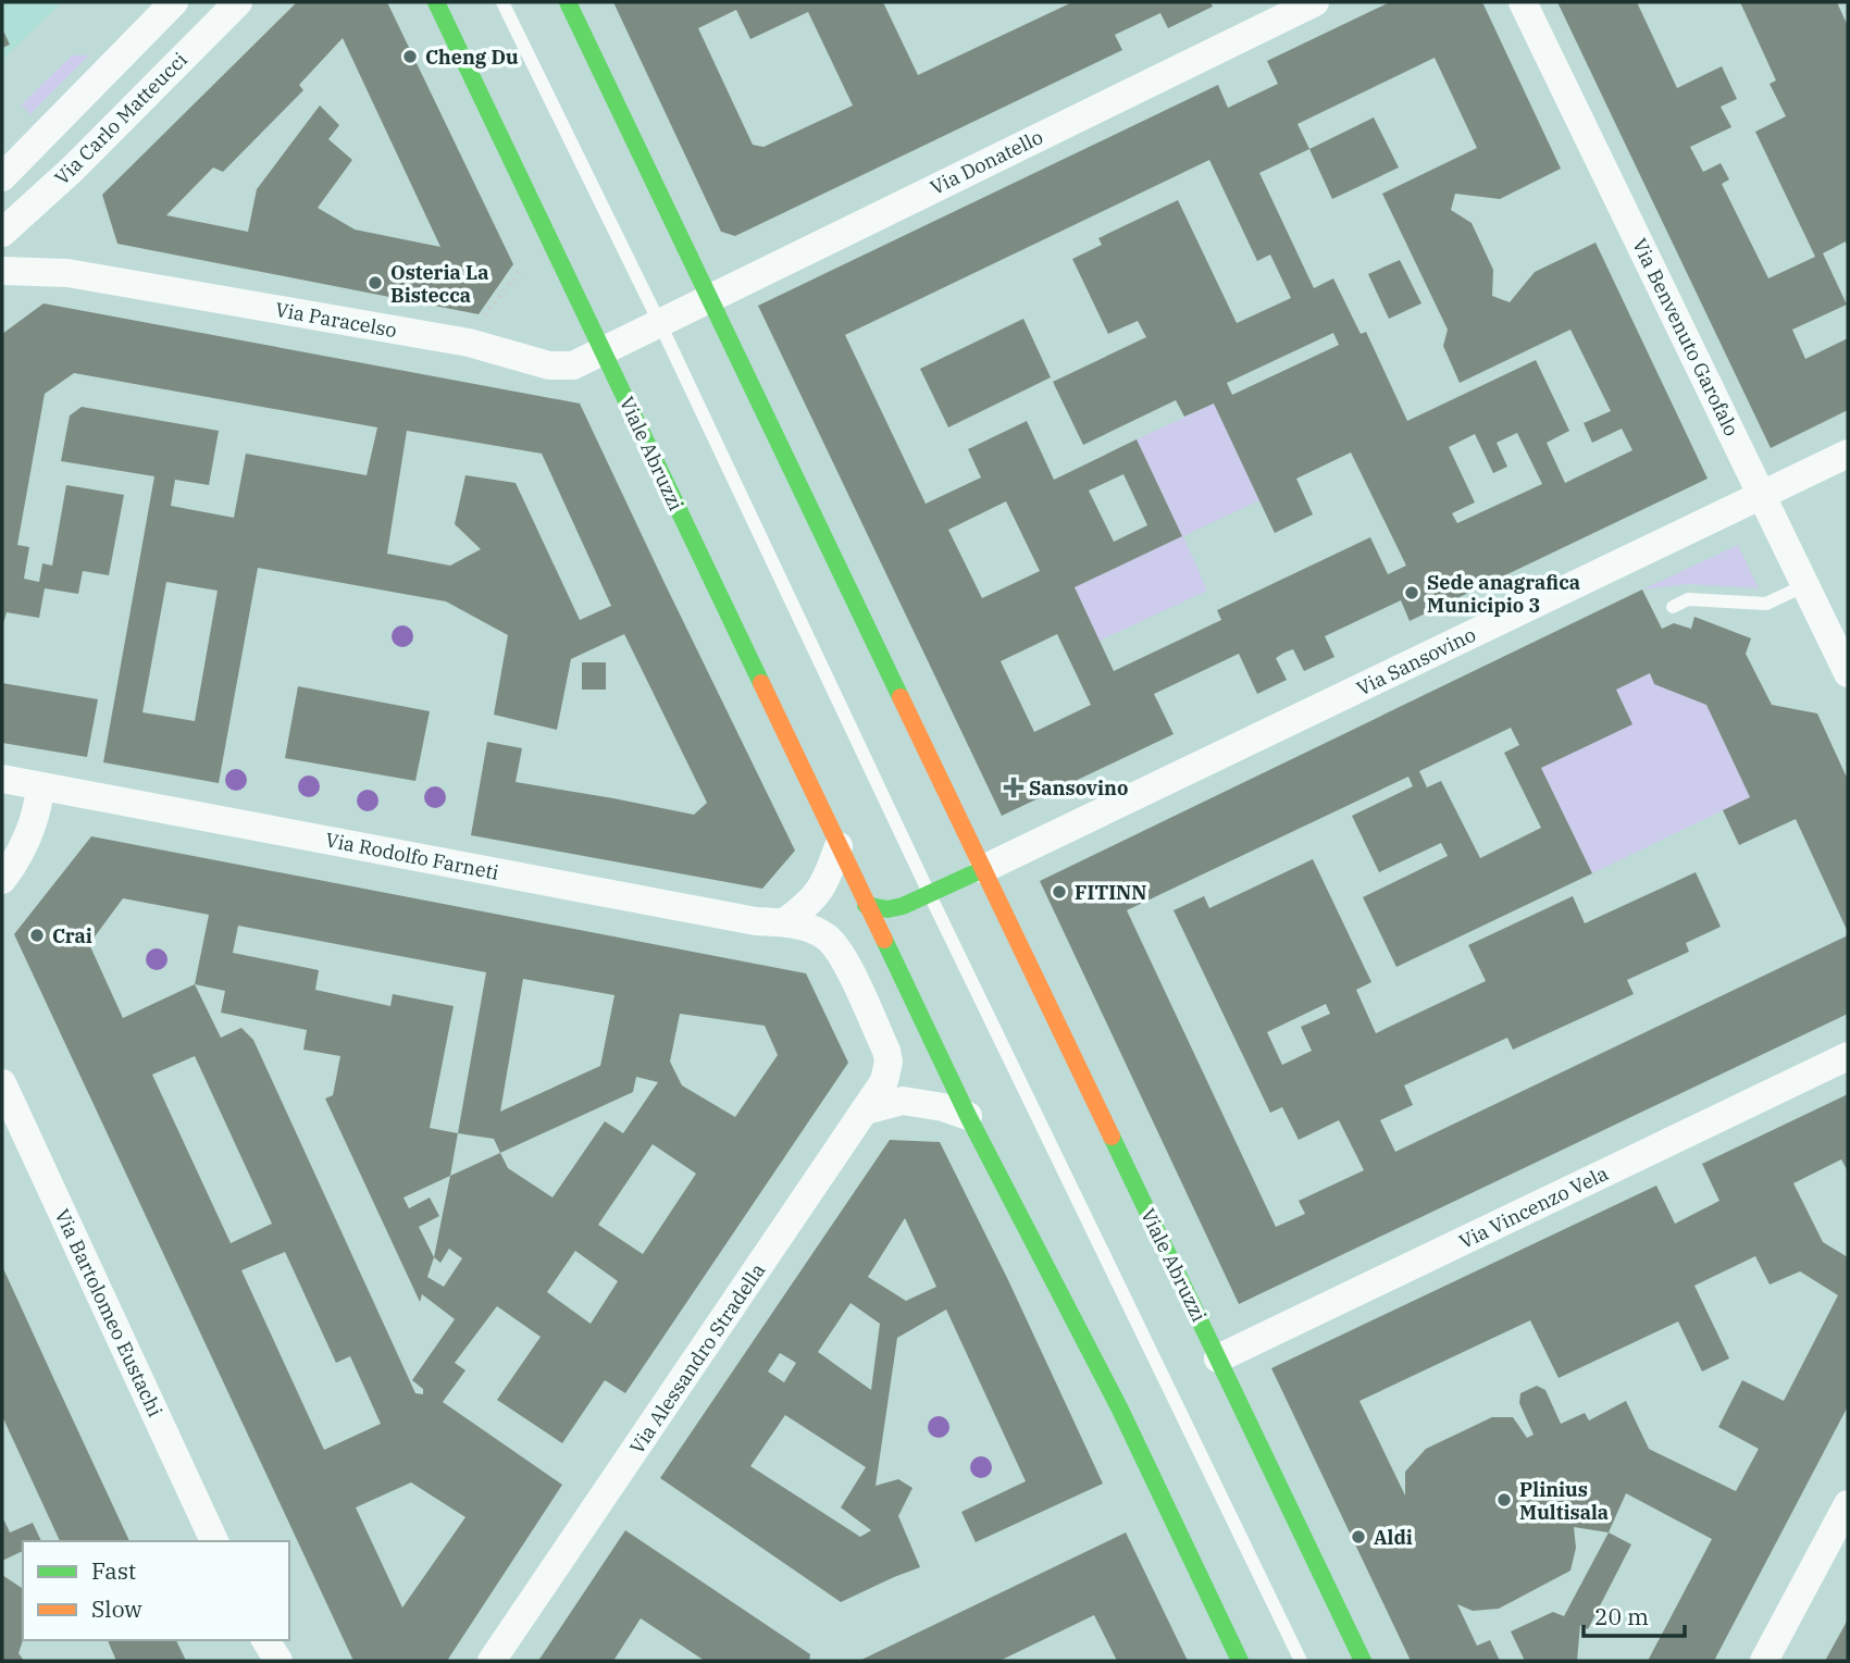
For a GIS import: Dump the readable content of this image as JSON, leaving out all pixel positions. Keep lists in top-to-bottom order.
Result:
{
  "streets": {
    "main road": ["Viale Abruzzi"],
    "street": [
      "Via Carlo Matteucci",
      "Via Donatello",
      "Via Paracelso",
      "Via Benvenuto Garofalo",
      "Via Sansovino",
      "Via Rodolfo Farneti",
      "Via Vincenzo Vela",
      "Via Bartolomeo Eustachi",
      "Via Alessandro Stradella"
    ]
  },
  "crossings": [
    ["Via Donatello", "Via Paracelso"],
    ["Via Donatello", "Viale Abruzzi"],
    ["Via Paracelso", "Viale Abruzzi"],
    ["Via Benvenuto Garofalo", "Via Sansovino"],
    ["Viale Abruzzi", "Via Sansovino"],
    ["Viale Abruzzi", "Via Vincenzo Vela"],
    ["Via Rodolfo Farneti", "Via Alessandro Stradella"]
  ],
  "places": {
    "other": [
      "Cheng Du",
      "Osteria La Bistecca",
      "Sede anagrafica Municipio 3",
      "FITINN",
      "Crai",
      "Plinius Multisala",
      "Aldi"
    ],
    "health": ["Sansovino"]
  },
  "legend": ["Fast", "Slow"],
  "scale_bar": "20 m"
}
